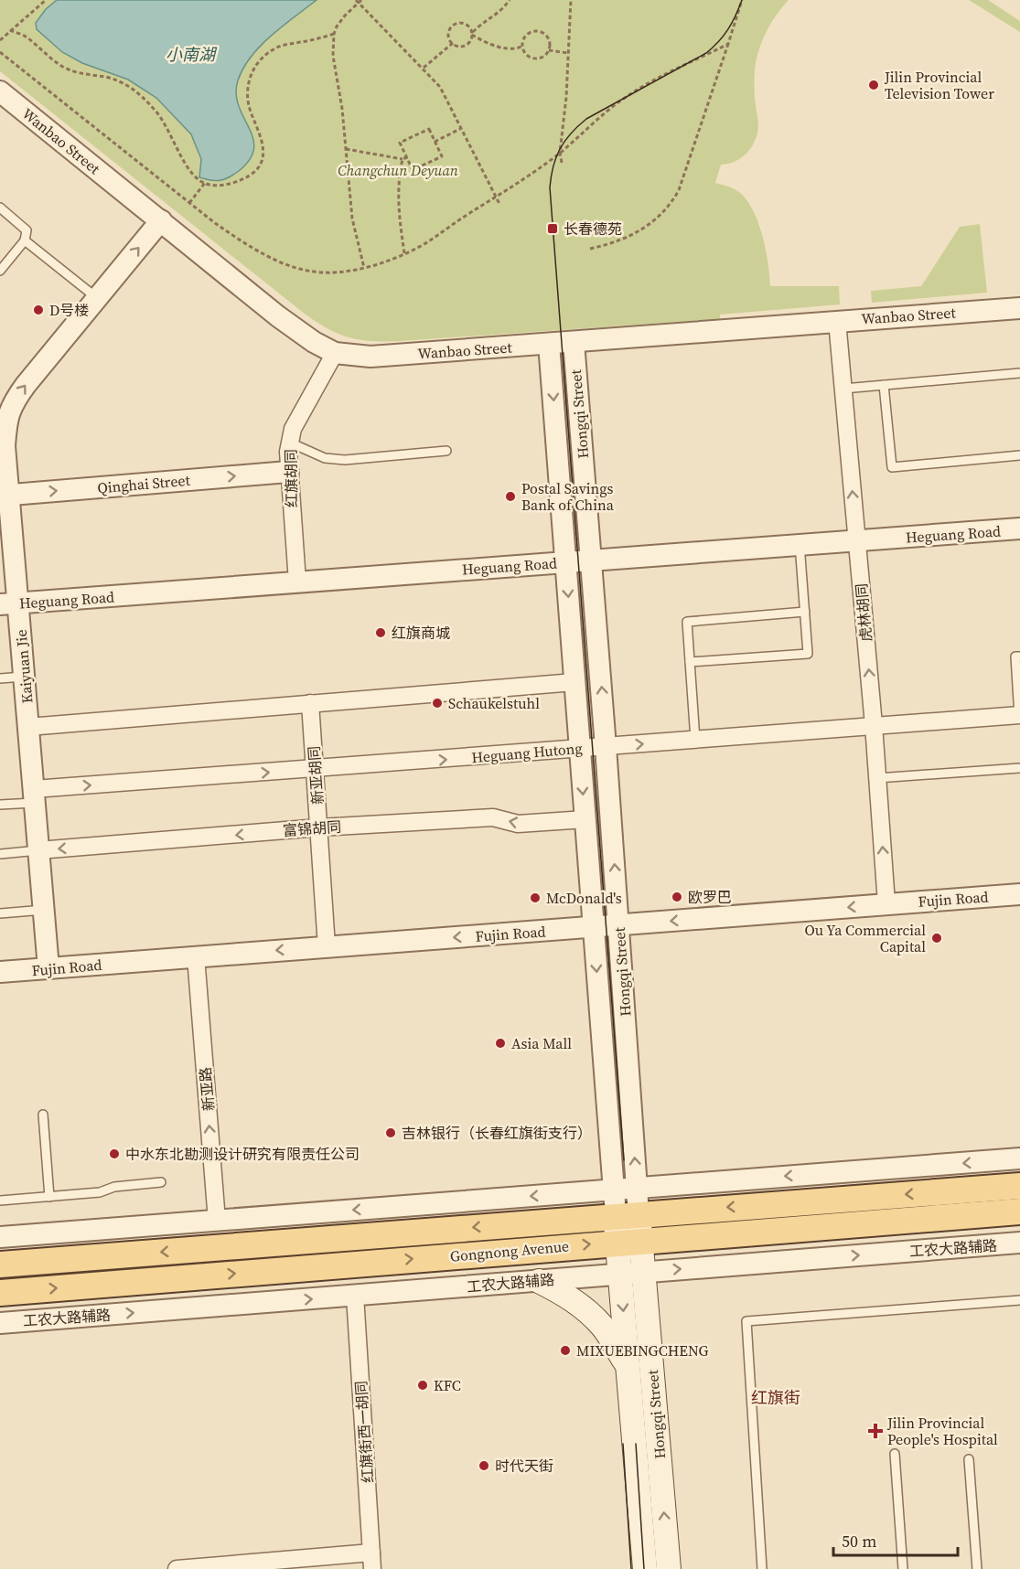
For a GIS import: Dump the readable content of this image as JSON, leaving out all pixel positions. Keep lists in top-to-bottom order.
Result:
{
  "streets": {
    "main road": ["Hongqi Street", "Gongnong Avenue"],
    "street": [
      "Wanbao Street",
      "红旗胡同",
      "Qinghai Street",
      "Heguang Road",
      "虎林胡同",
      "Kaiyuan Jie",
      "Heguang Hutong",
      "新亚胡同",
      "富锦胡同",
      "Fujin Road",
      "新亚路",
      "工农大路辅路",
      "红旗街西一胡同"
    ]
  },
  "crossings": [
    ["Wanbao Street", "Hongqi Street"],
    ["Wanbao Street", "红旗胡同"],
    ["Wanbao Street", "虎林胡同"],
    ["Wanbao Street", "Kaiyuan Jie"],
    ["Hongqi Street", "Heguang Road"],
    ["Hongqi Street", "Heguang Hutong"],
    ["Hongqi Street", "富锦胡同"],
    ["Hongqi Street", "Fujin Road"],
    ["Hongqi Street", "工农大路辅路"],
    ["Hongqi Street", "Gongnong Avenue"],
    ["红旗胡同", "Qinghai Street"],
    ["红旗胡同", "Heguang Road"],
    ["Qinghai Street", "Kaiyuan Jie"],
    ["Heguang Road", "虎林胡同"],
    ["Heguang Road", "Kaiyuan Jie"],
    ["虎林胡同", "Heguang Hutong"],
    ["虎林胡同", "Fujin Road"],
    ["Kaiyuan Jie", "Heguang Hutong"],
    ["Kaiyuan Jie", "富锦胡同"],
    ["Kaiyuan Jie", "Fujin Road"],
    ["Heguang Hutong", "新亚胡同"],
    ["新亚胡同", "富锦胡同"],
    ["新亚胡同", "Fujin Road"],
    ["Fujin Road", "新亚路"],
    ["工农大路辅路", "红旗街西一胡同"]
  ],
  "one_way": [
    "Qinghai Street",
    "虎林胡同",
    "Kaiyuan Jie",
    "Fujin Road",
    "新亚路"
  ],
  "districts": ["红旗街"],
  "water": ["小南湖"],
  "parks": ["Changchun Deyuan"],
  "places": {
    "other": [
      "Jilin Provincial Television Tower",
      "D号楼",
      "Postal Savings Bank of China",
      "红旗商城",
      "Schaukelstuhl",
      "欧罗巴",
      "McDonald's",
      "Ou Ya Commercial Capital",
      "Asia Mall",
      "吉林银行（长春红旗街支行）",
      "中水东北勘测设计研究有限责任公司",
      "MIXUEBINGCHENG",
      "KFC",
      "时代天街"
    ],
    "transit": ["长春德苑"],
    "health": ["Jilin Provincial People's Hospital"]
  },
  "scale_bar": "50 m"
}
